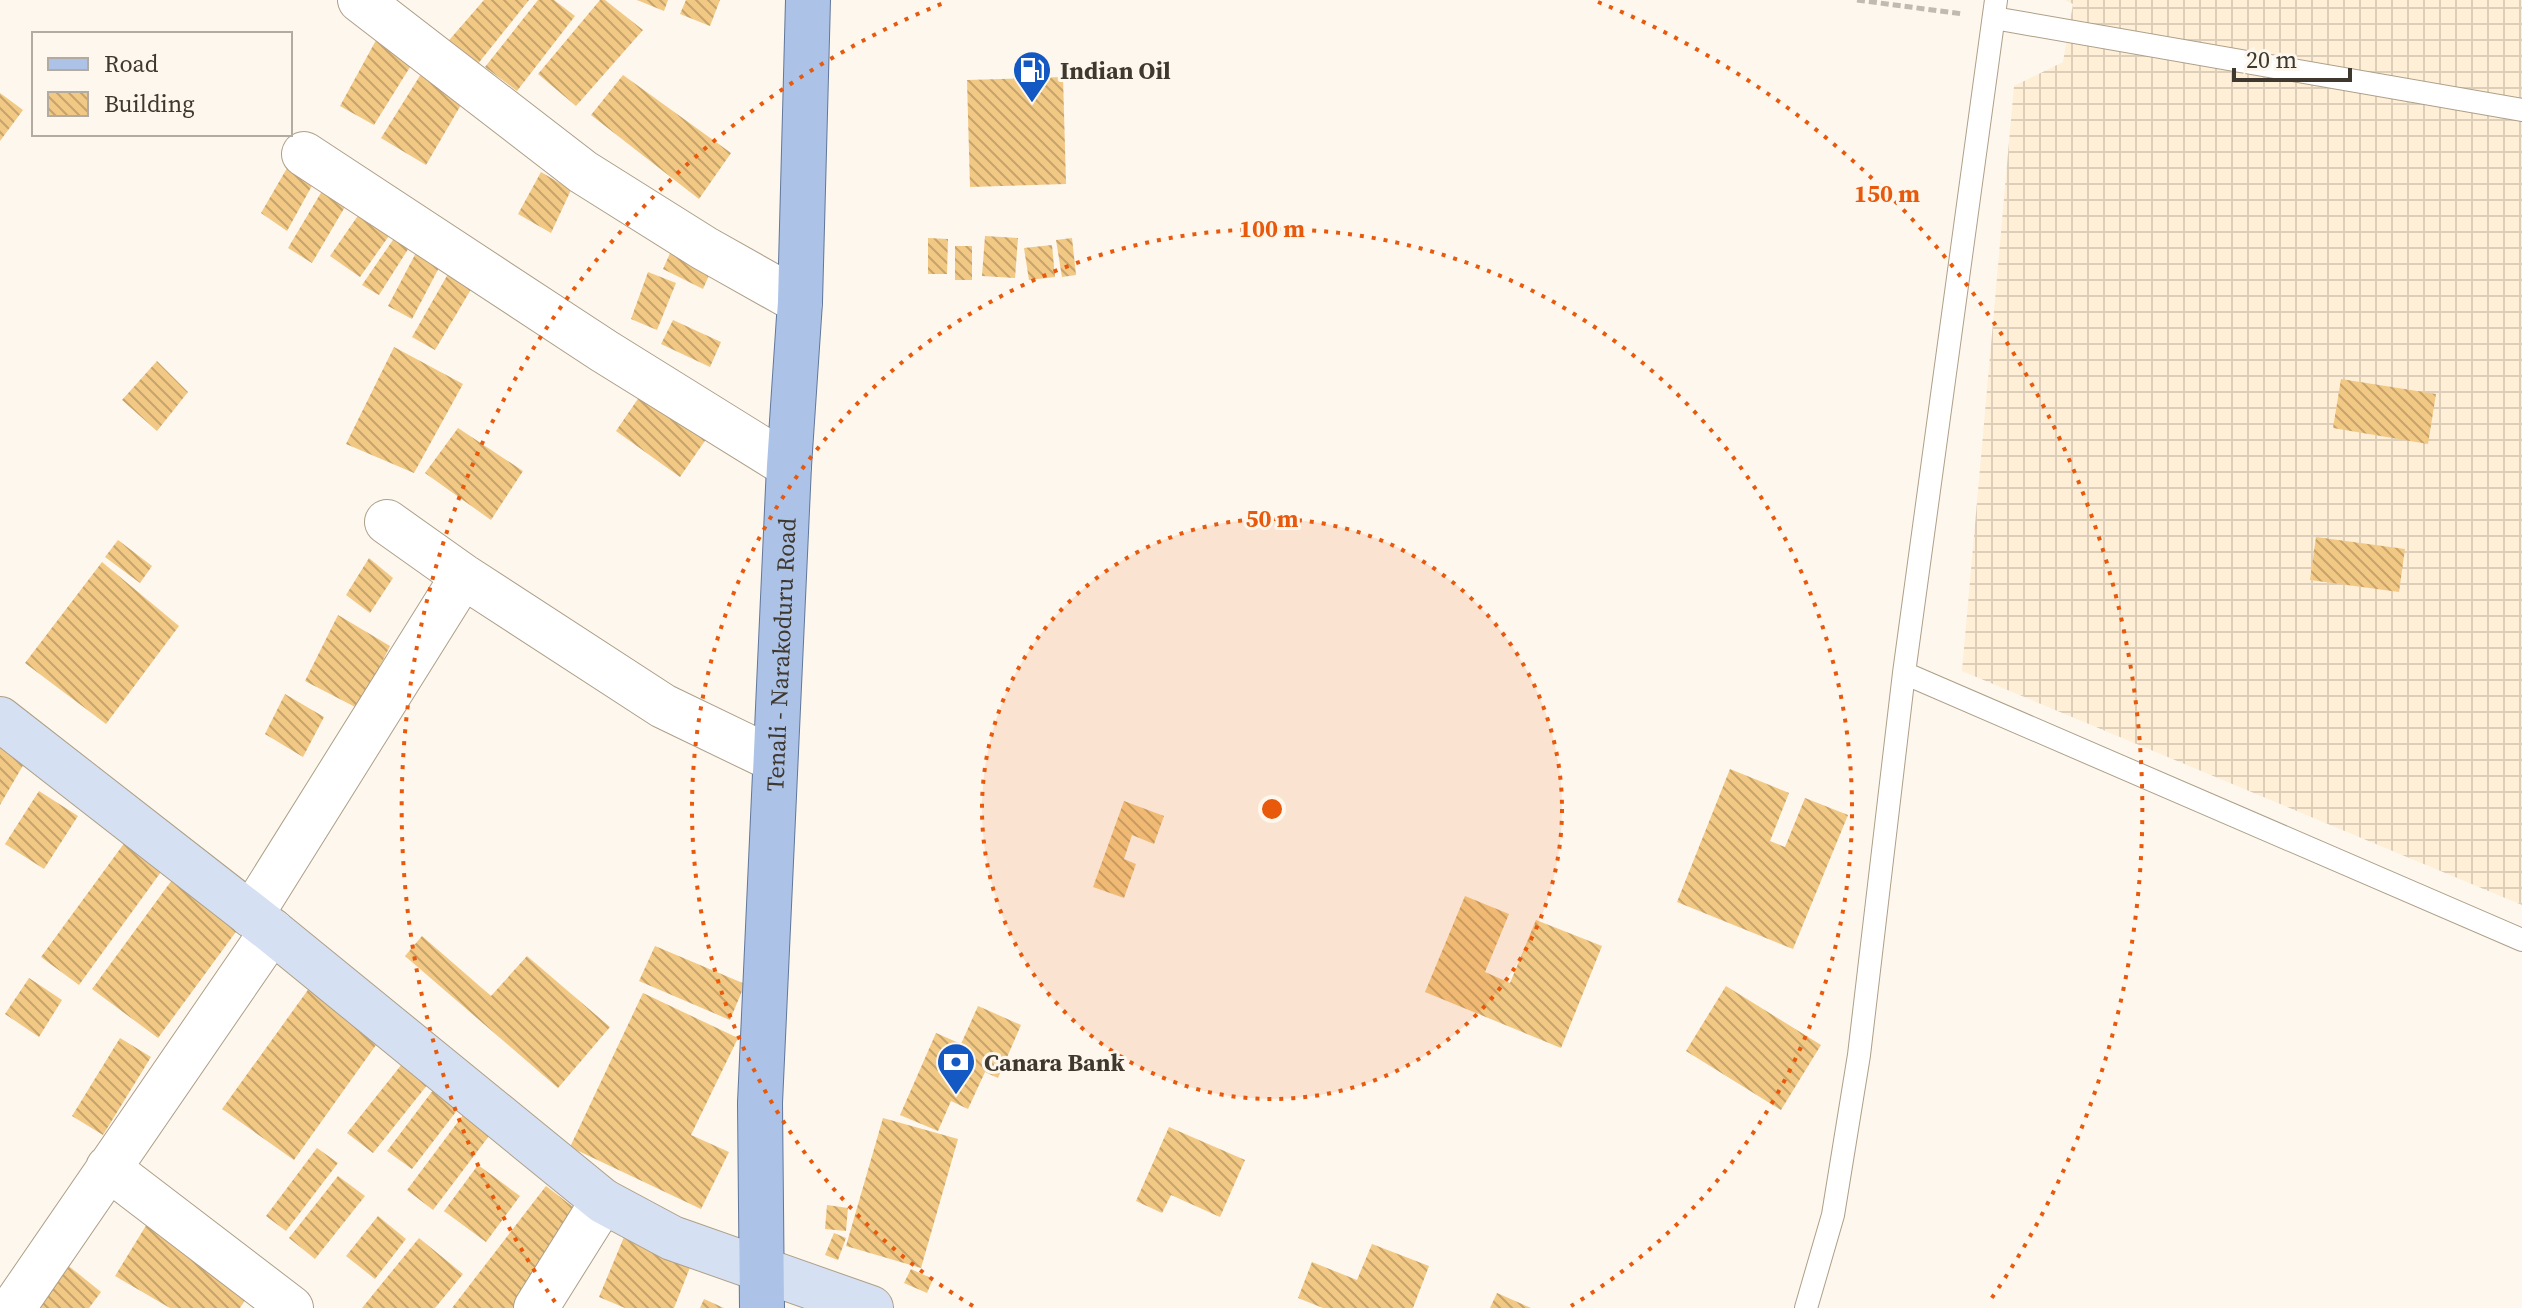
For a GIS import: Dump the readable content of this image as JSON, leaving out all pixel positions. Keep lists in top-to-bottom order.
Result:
{
  "streets": {
    "main road": ["Tenali - Narakoduru Road"]
  },
  "places": {
    "fuel station": ["Indian Oil"],
    "bank": ["Canara Bank"]
  },
  "legend": ["Road", "Building"],
  "scale_bar": "20 m",
  "rings": ["150 m", "100 m", "50 m"]
}
